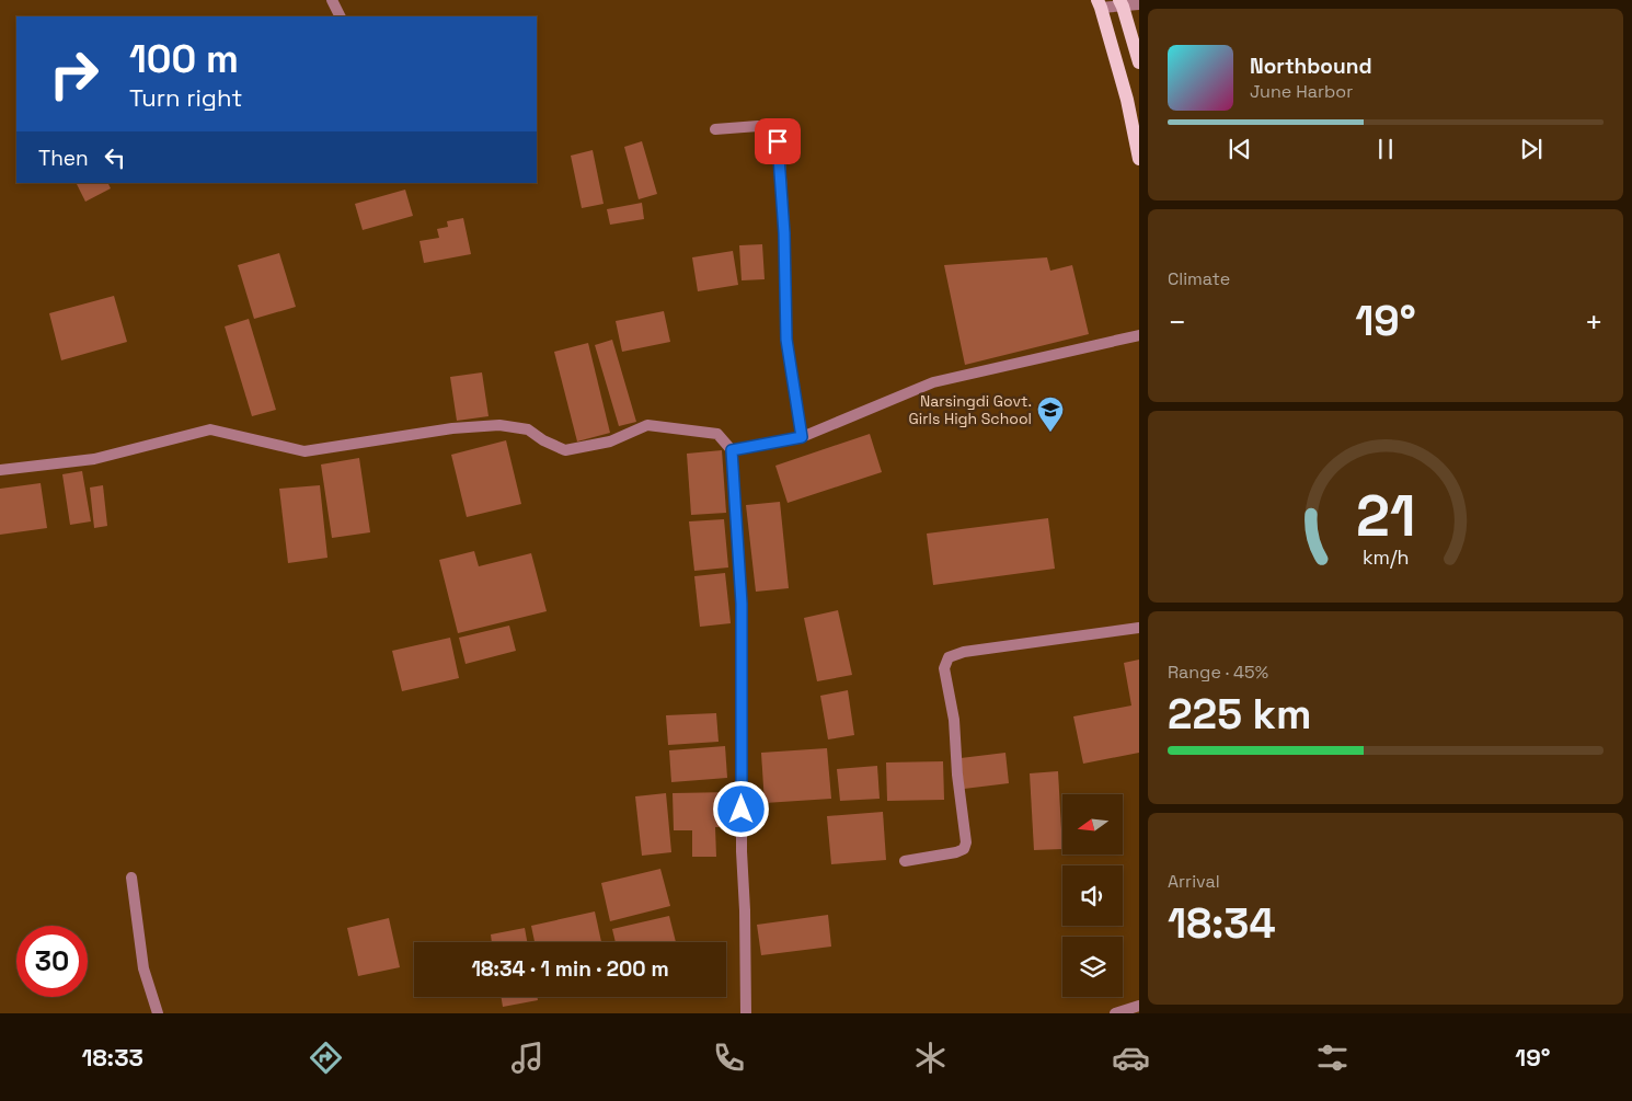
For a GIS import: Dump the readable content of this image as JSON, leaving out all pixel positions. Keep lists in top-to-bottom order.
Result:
{
  "places": {
    "school or university": ["Narsingdi Govt. Girls High School"]
  },
  "north": "left",
  "page": {
    "turn": ["100 m", "Turn right"],
    "song": ["Northbound", "June Harbor"],
    "then": "Then",
    "tile": [
      "Climate",
      ["Range · 45%", "225 km"],
      ["Arrival", "18:34"]
    ],
    "heat": ["−", "19°", "+"],
    "limit": "30",
    "trip": "18:34 · 1 min · 200 m",
    "tabs": ["18:33", "19°"],
    "gauge": ["21", "km/h"]
  }
}
